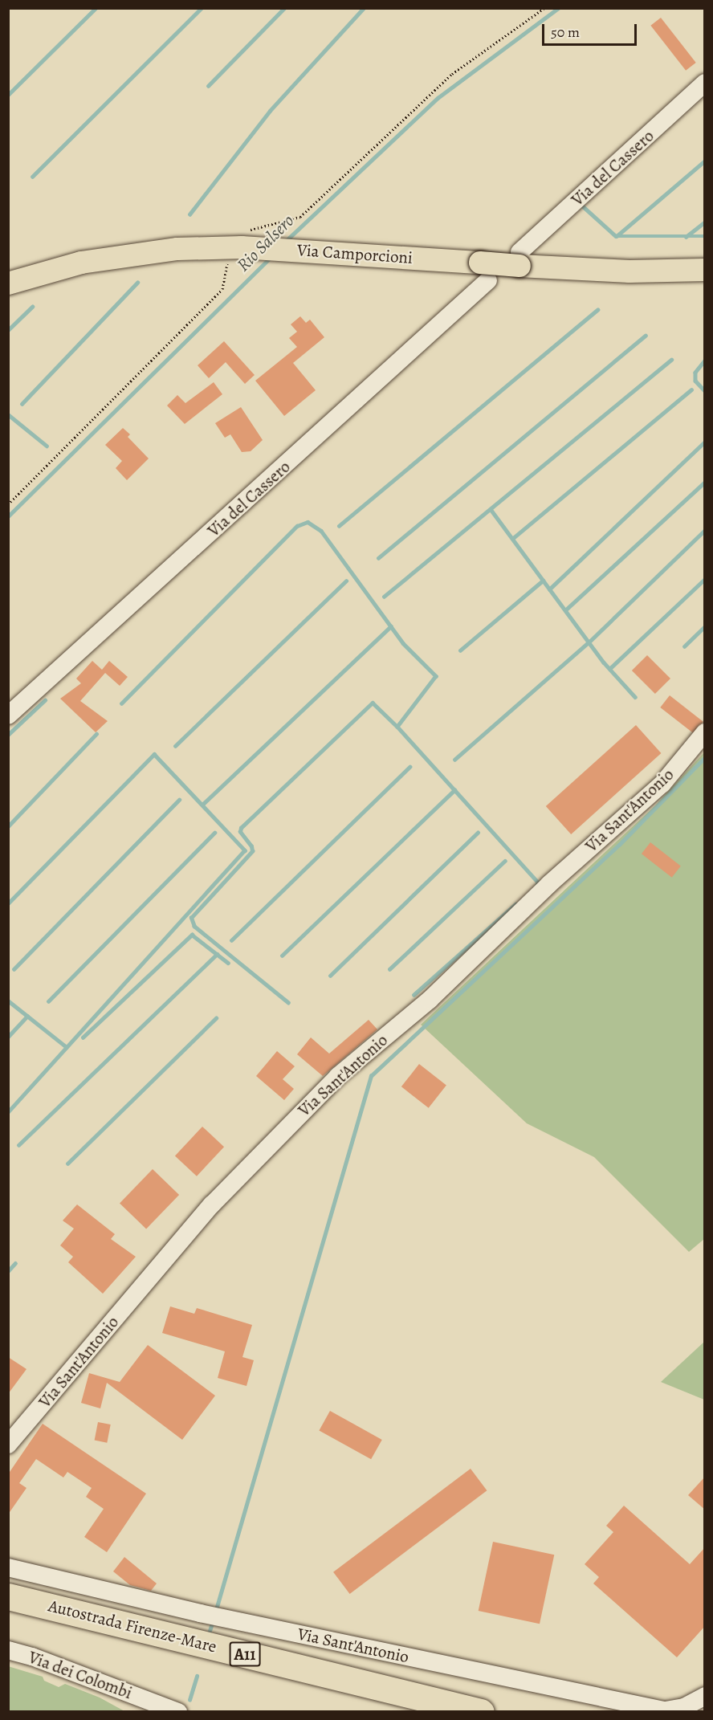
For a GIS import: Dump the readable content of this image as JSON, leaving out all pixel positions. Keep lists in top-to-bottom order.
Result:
{
  "streets": {
    "highway": ["Autostrada Firenze-Mare", "A11"],
    "main road": ["Via Camporcioni"],
    "street": ["Via del Cassero", "Via Sant'Antonio", "Via dei Colombi"]
  },
  "crossings": [
    ["Via del Cassero", "Via Camporcioni"]
  ],
  "water": ["Rio Salsero"],
  "scale_bar": "50 m"
}
